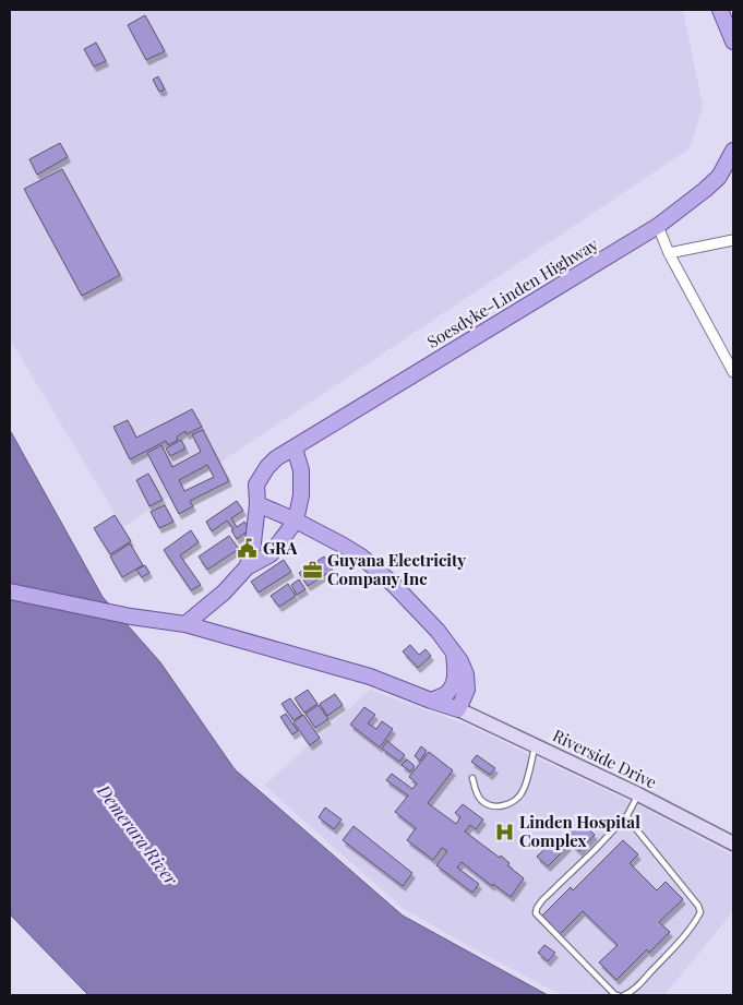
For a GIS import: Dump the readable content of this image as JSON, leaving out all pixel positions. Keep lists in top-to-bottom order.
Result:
{
  "streets": {
    "main road": ["Soesdyke-Linden Highway"],
    "street": ["Riverside Drive"]
  },
  "water": ["Demerara River"],
  "places": {
    "public building": ["GRA"],
    "office": ["Guyana Electricity Company Inc"],
    "hospital": ["Linden Hospital Complex"]
  }
}
